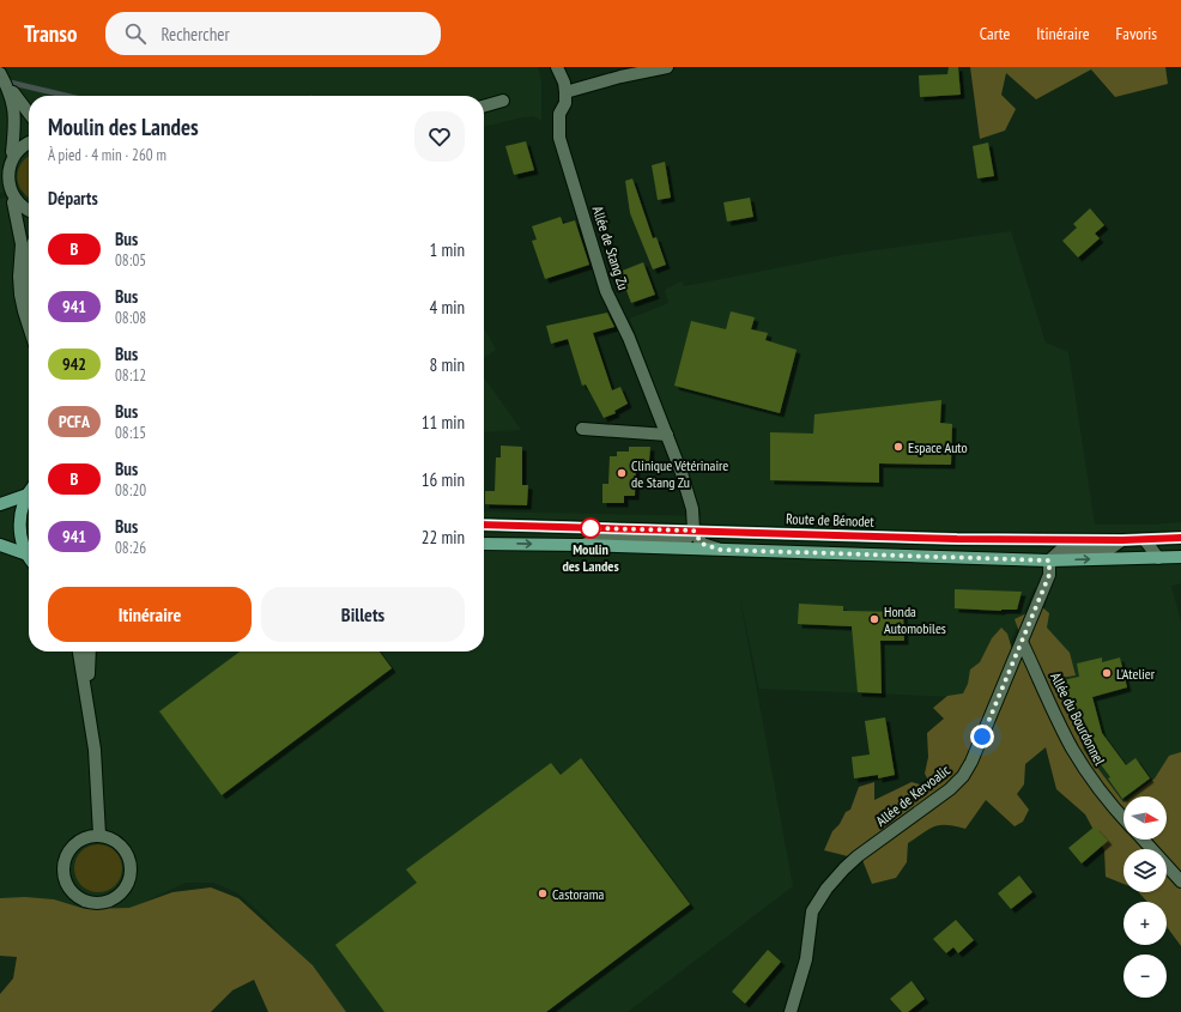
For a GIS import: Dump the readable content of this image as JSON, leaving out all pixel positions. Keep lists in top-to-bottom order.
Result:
{
  "streets": {
    "main road": ["Route de Bénodet"],
    "street": ["Allée de Stang Zu", "Allée du Bourdonnel", "Allée de Kervoalic"]
  },
  "crossings": [
    ["Allée de Stang Zu", "Route de Bénodet"],
    ["Allée du Bourdonnel", "Allée de Kervoalic"]
  ],
  "places": [
    "Espace Auto",
    "Clinique Vétérinaire de Stang Zu",
    "Moulin des Landes",
    "Honda Automobiles",
    "L'Atelier",
    "Castorama"
  ],
  "lines": ["bus line B"],
  "north": "right",
  "page": {
    "header": "Transo",
    "search": "Rechercher",
    "nav": ["Carte", "Itinéraire", "Favoris"],
    "heading": [
      ["Moulin des Landes", "À pied · 4 min · 260 m"],
      "Départs"
    ],
    "list": [
      {
        "mark": "B",
        "name": "Bus",
        "note": "08:05",
        "value": "1 min"
      },
      {
        "mark": "941",
        "name": "Bus",
        "note": "08:08",
        "value": "4 min"
      },
      {
        "mark": "942",
        "name": "Bus",
        "note": "08:12",
        "value": "8 min"
      },
      {
        "mark": "PCFA",
        "name": "Bus",
        "note": "08:15",
        "value": "11 min"
      },
      {
        "mark": "B",
        "name": "Bus",
        "note": "08:20",
        "value": "16 min"
      },
      {
        "mark": "941",
        "name": "Bus",
        "note": "08:26",
        "value": "22 min"
      }
    ],
    "buttons": ["Itinéraire", "Billets"],
    "map_buttons": ["+", "−"]
  }
}
